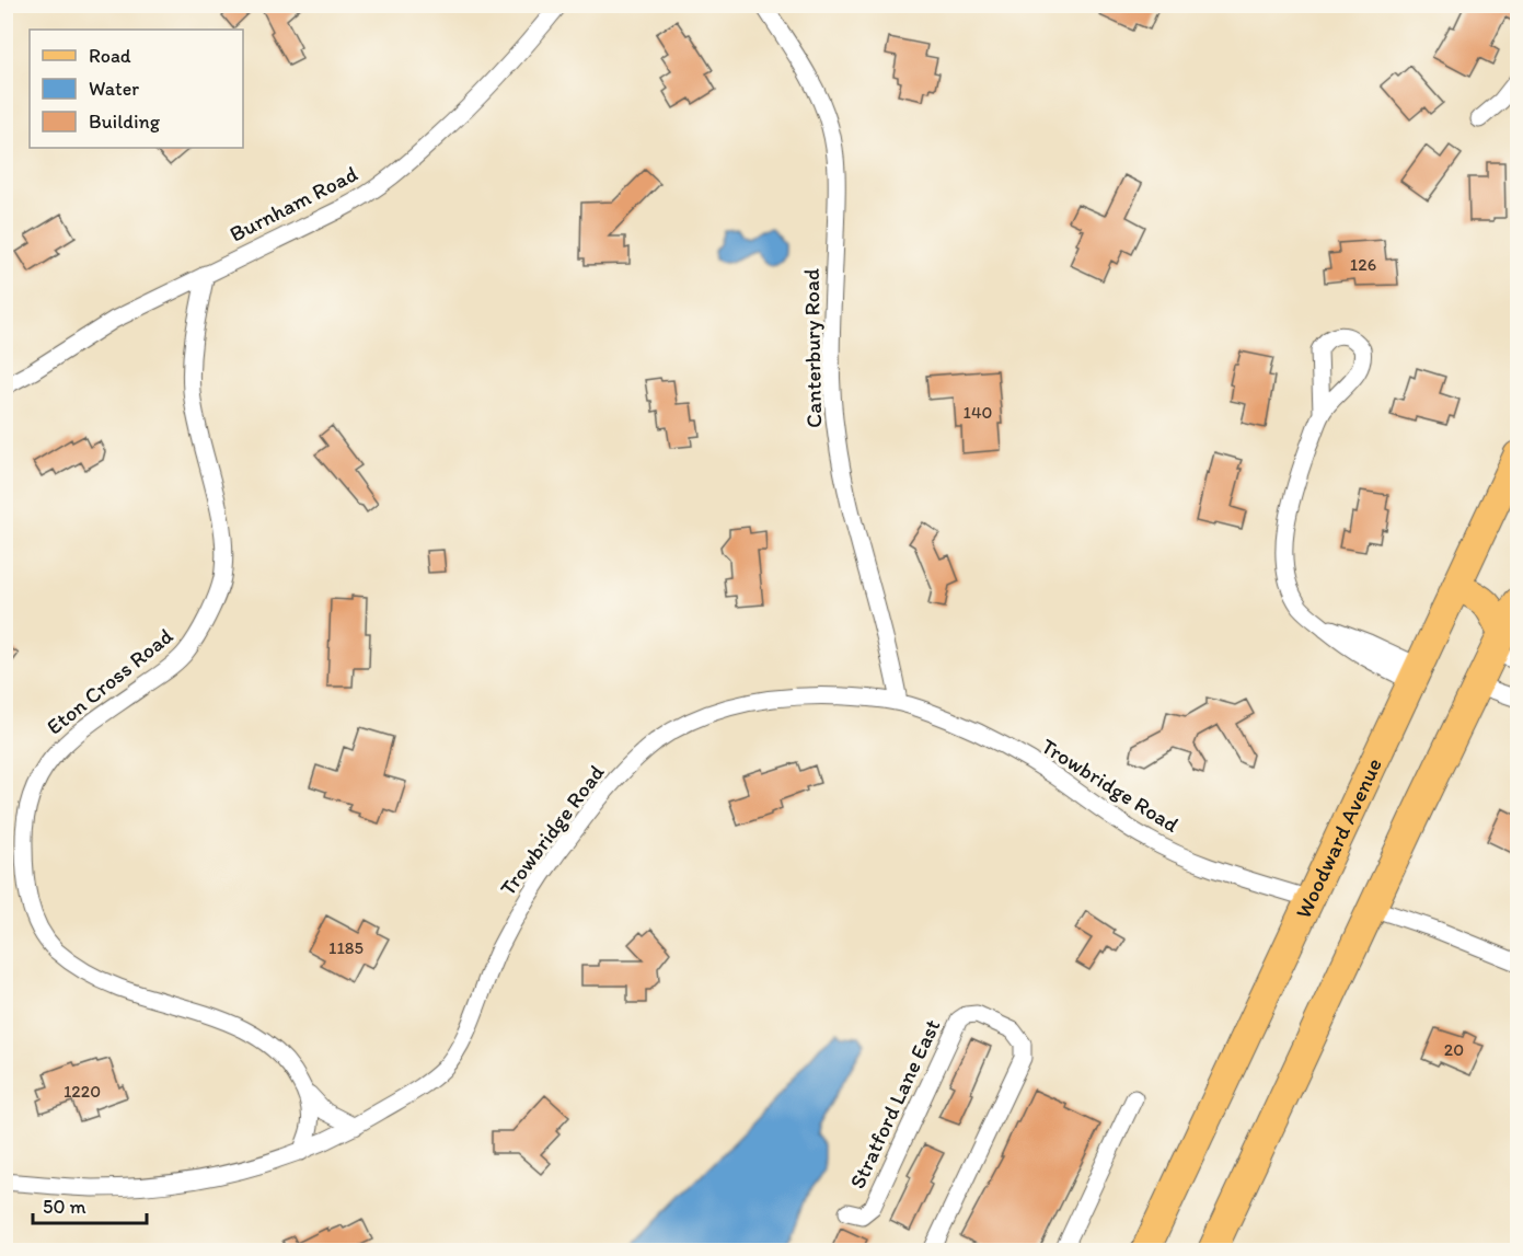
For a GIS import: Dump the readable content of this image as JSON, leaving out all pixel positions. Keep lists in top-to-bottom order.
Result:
{
  "streets": {
    "main road": ["Woodward Avenue"],
    "street": [
      "Burnham Road",
      "Canterbury Road",
      "Eton Cross Road",
      "Trowbridge Road",
      "Stratford Lane East"
    ]
  },
  "crossings": [
    ["Burnham Road", "Eton Cross Road"],
    ["Canterbury Road", "Trowbridge Road"],
    ["Eton Cross Road", "Trowbridge Road"],
    ["Trowbridge Road", "Woodward Avenue"]
  ],
  "house_numbers": [
    "126",
    "140",
    "1185",
    "20",
    "1220"
  ],
  "legend": ["Road", "Water", "Building"],
  "scale_bar": "50 m"
}
